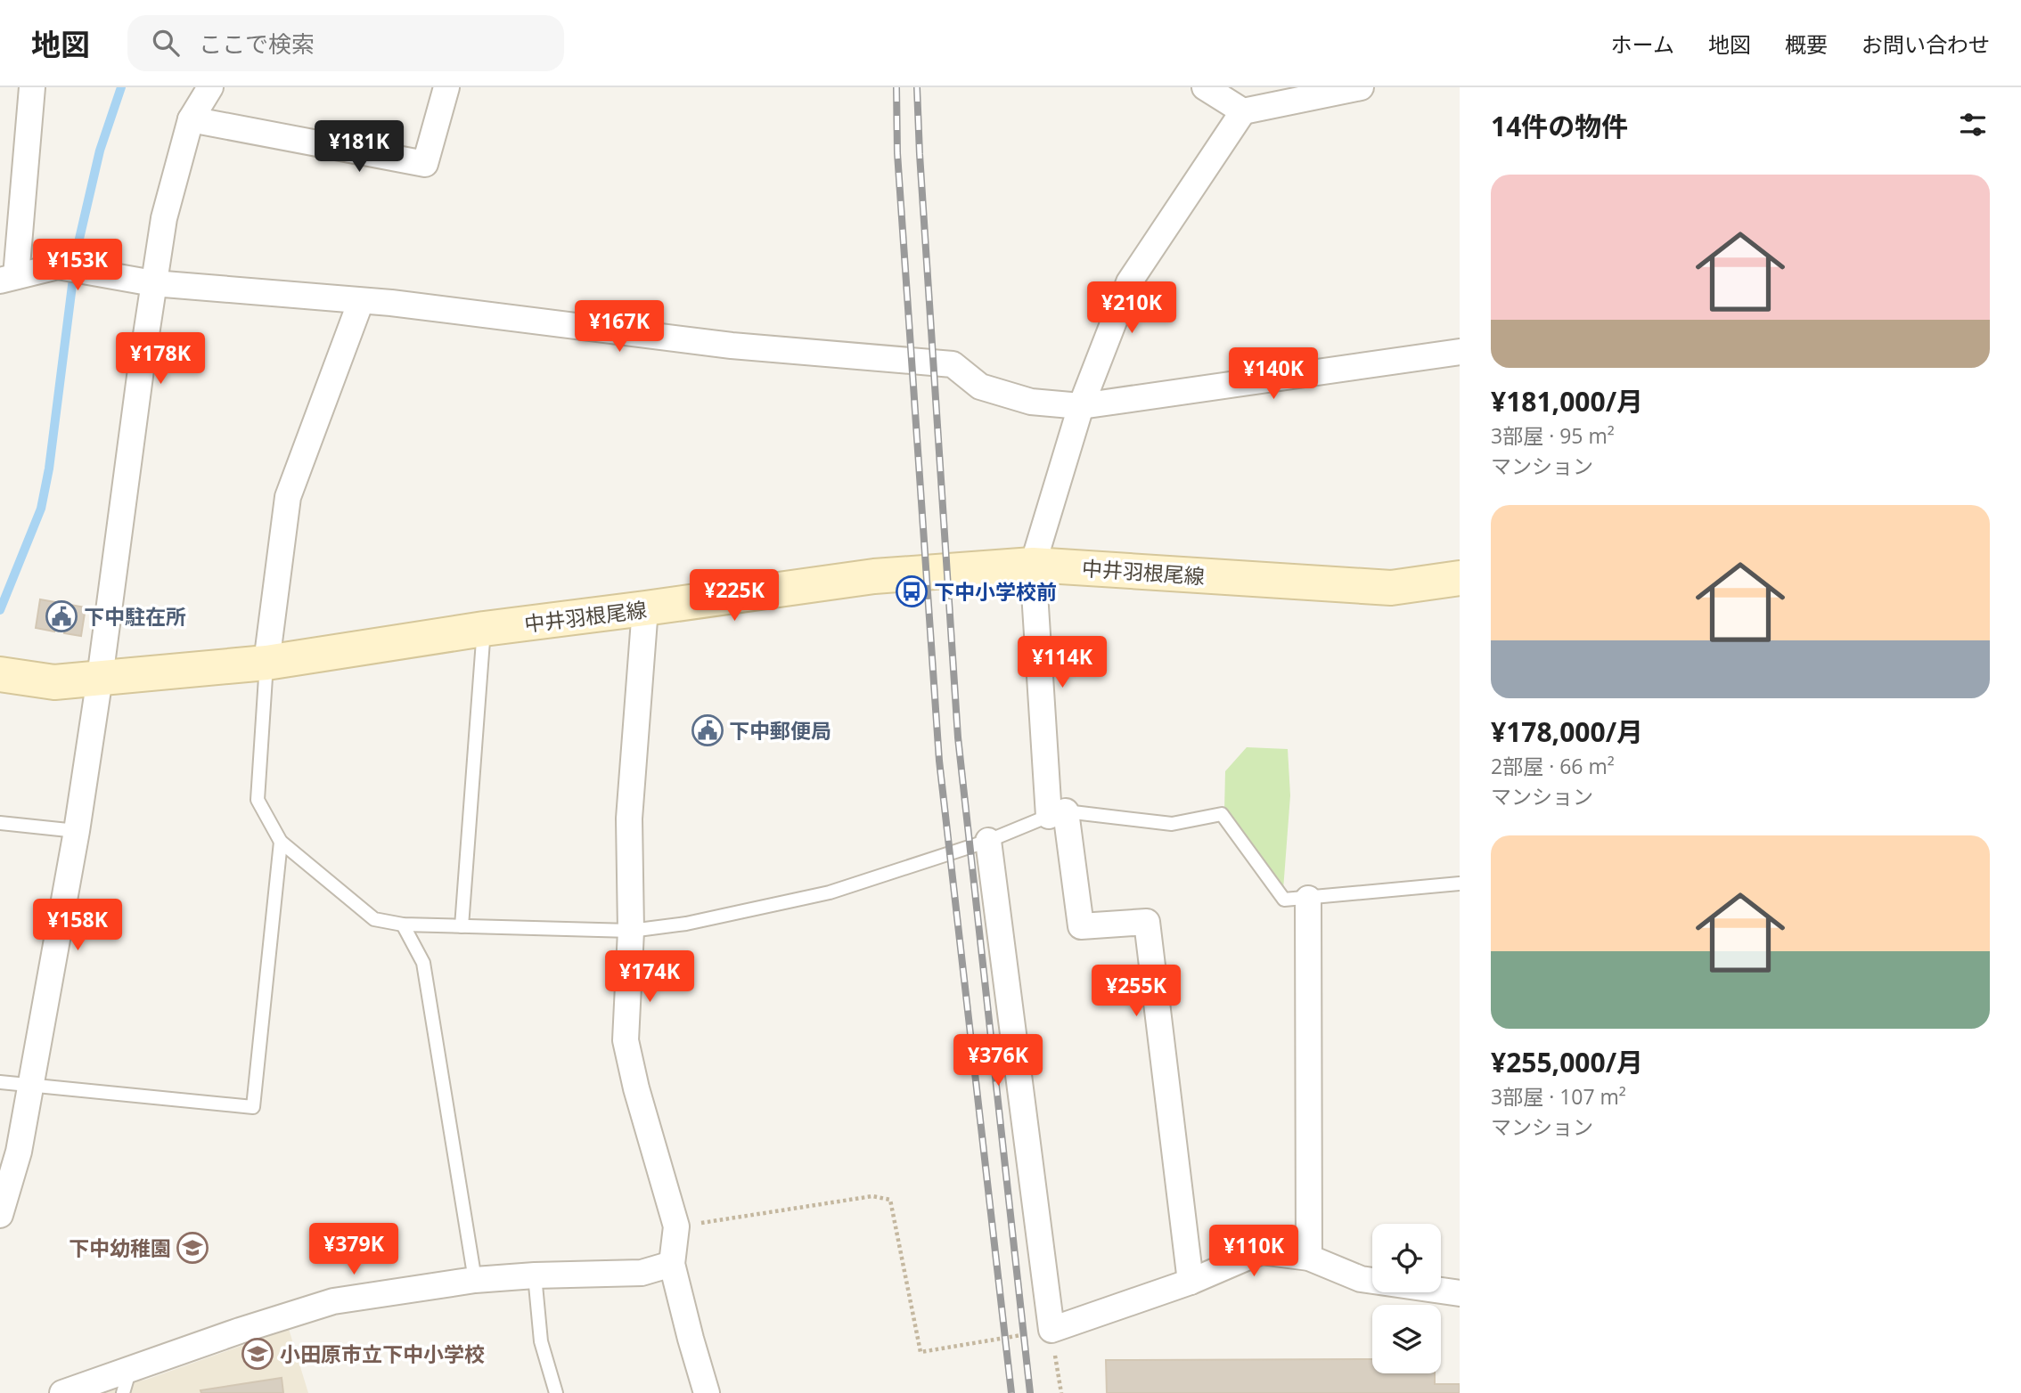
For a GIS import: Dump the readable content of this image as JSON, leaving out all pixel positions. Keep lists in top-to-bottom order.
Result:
{
  "streets": {
    "main road": ["中井羽根尾線"]
  },
  "places": {
    "bus stop": ["下中小学校前"],
    "public building": ["下中駐在所", "下中郵便局"],
    "school or university": ["下中幼稚園", "小田原市立下中小学校"]
  },
  "page": {
    "header": "地図",
    "search": "ここで検索",
    "nav": [
      "ホーム",
      "地図",
      "概要",
      "お問い合わせ"
    ],
    "heading": "14件の物件",
    "price": [
      "¥181K",
      "¥153K",
      "¥210K",
      "¥167K",
      "¥178K",
      "¥140K",
      "¥225K",
      "¥114K",
      "¥158K",
      "¥174K",
      "¥255K",
      "¥376K",
      "¥379K",
      "¥110K"
    ],
    "list": [
      {
        "name": "¥181,000/月",
        "note": "3部屋 · 95 m² · マンション"
      },
      {
        "name": "¥178,000/月",
        "note": "2部屋 · 66 m² · マンション"
      },
      {
        "name": "¥255,000/月",
        "note": "3部屋 · 107 m² · マンション"
      }
    ]
  }
}
